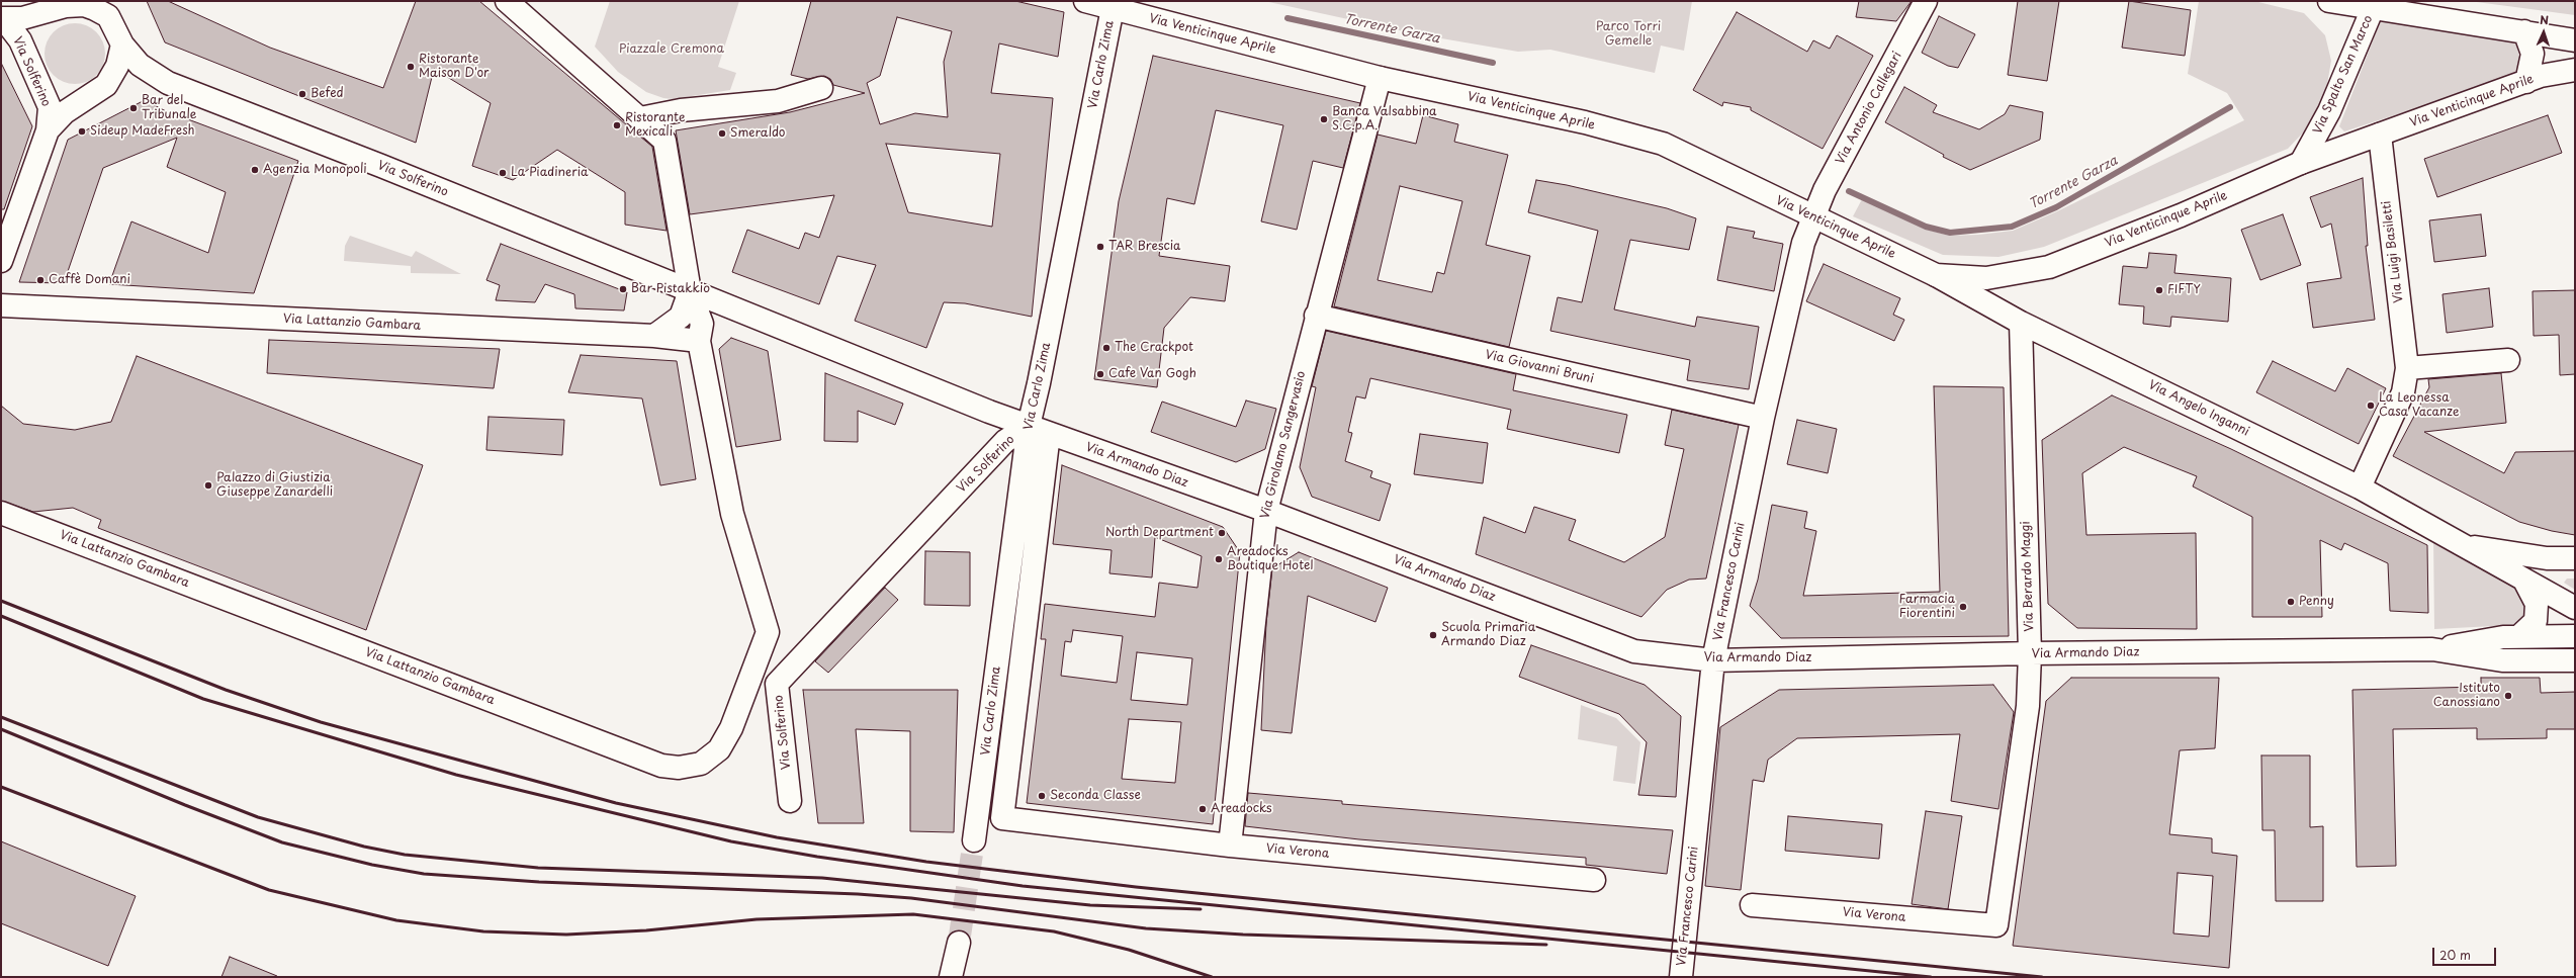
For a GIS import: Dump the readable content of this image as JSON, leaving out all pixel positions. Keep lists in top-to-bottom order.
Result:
{
  "streets": {
    "street": [
      "Via Venticinque Aprile",
      "Via Carlo Zima",
      "Via Solferino",
      "Via Spalto San Marco",
      "Via Antonio Callegari",
      "Via Luigi Basiletti",
      "Via Lattanzio Gambara",
      "Via Giovanni Bruni",
      "Via Angelo Inganni",
      "Via Girolamo Sangervasio",
      "Via Armando Diaz",
      "Via Berardo Maggi",
      "Via Francesco Carini",
      "Via Verona"
    ]
  },
  "crossings": [
    ["Via Venticinque Aprile", "Via Carlo Zima"],
    ["Via Venticinque Aprile", "Via Spalto San Marco"],
    ["Via Venticinque Aprile", "Via Antonio Callegari"],
    ["Via Venticinque Aprile", "Via Luigi Basiletti"],
    ["Via Venticinque Aprile", "Via Angelo Inganni"],
    ["Via Venticinque Aprile", "Via Girolamo Sangervasio"],
    ["Via Venticinque Aprile", "Via Francesco Carini"],
    ["Via Carlo Zima", "Via Solferino"],
    ["Via Carlo Zima", "Via Armando Diaz"],
    ["Via Carlo Zima", "Via Verona"],
    ["Via Solferino", "Via Armando Diaz"],
    ["Via Antonio Callegari", "Via Francesco Carini"],
    ["Via Luigi Basiletti", "Via Angelo Inganni"],
    ["Via Giovanni Bruni", "Via Girolamo Sangervasio"],
    ["Via Giovanni Bruni", "Via Francesco Carini"],
    ["Via Angelo Inganni", "Via Berardo Maggi"],
    ["Via Girolamo Sangervasio", "Via Armando Diaz"],
    ["Via Girolamo Sangervasio", "Via Verona"],
    ["Via Armando Diaz", "Via Berardo Maggi"],
    ["Via Armando Diaz", "Via Francesco Carini"],
    ["Via Berardo Maggi", "Via Verona"]
  ],
  "water": ["Torrente Garza"],
  "parks": ["Parco Torri Gemelle", "Piazzale Cremona"],
  "places": [
    "Ristorante Maison D'or",
    "Befed",
    "Bar del Tribunale",
    "Banca Valsabbina S.C.p.A.",
    "Ristorante Mexicali",
    "Sideup MadeFresh",
    "Smeraldo",
    "Agenzia Monopoli",
    "La Piadineria",
    "TAR Brescia",
    "Caffè Domani",
    "Bar Pistakkio",
    "FIFTY",
    "The Crackpot",
    "Cafe Van Gogh",
    "La Leonessa Casa Vacanze",
    "Palazzo di Giustizia Giuseppe Zanardelli",
    "North Department",
    "Areadocks Boutique Hotel",
    "Penny",
    "Farmacia Fiorentini",
    "Scuola Primaria Armando Diaz",
    "Istituto Canossiano",
    "Seconda Classe",
    "Areadocks"
  ],
  "scale_bar": "20 m",
  "north": "top"
}
